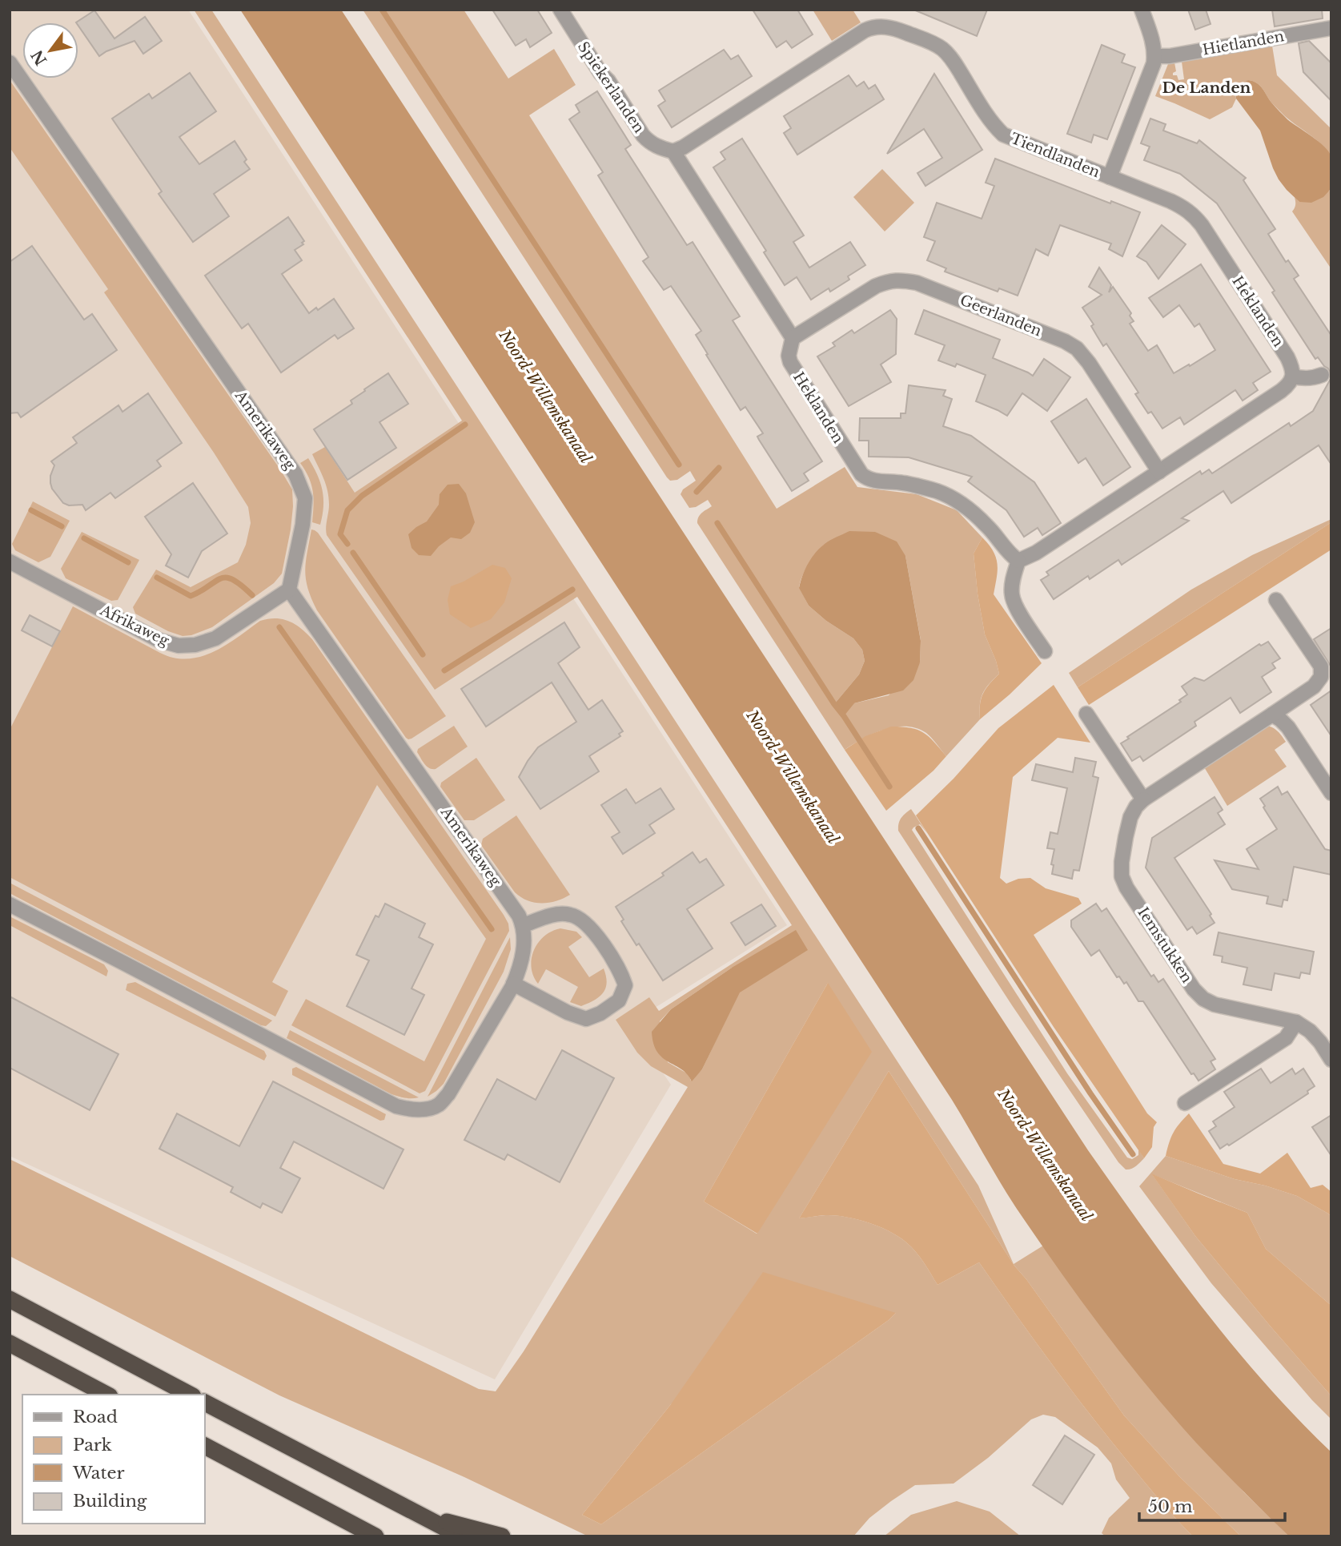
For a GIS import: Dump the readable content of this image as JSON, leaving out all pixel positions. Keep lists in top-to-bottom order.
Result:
{
  "streets": {
    "street": [
      "Hietlanden",
      "Spiekerlanden",
      "Tiendlanden",
      "Heklanden",
      "Geerlanden",
      "Amerikaweg",
      "Afrikaweg",
      "Iemstukken"
    ]
  },
  "crossings": [
    ["Hietlanden", "Tiendlanden"],
    ["Spiekerlanden", "Tiendlanden"],
    ["Tiendlanden", "Heklanden"],
    ["Heklanden", "Geerlanden"],
    ["Amerikaweg", "Afrikaweg"]
  ],
  "districts": ["De Landen"],
  "water": ["Noord-Willemskanaal"],
  "legend": [
    "Road",
    "Park",
    "Water",
    "Building"
  ],
  "scale_bar": "50 m",
  "north": "bottom left"
}
